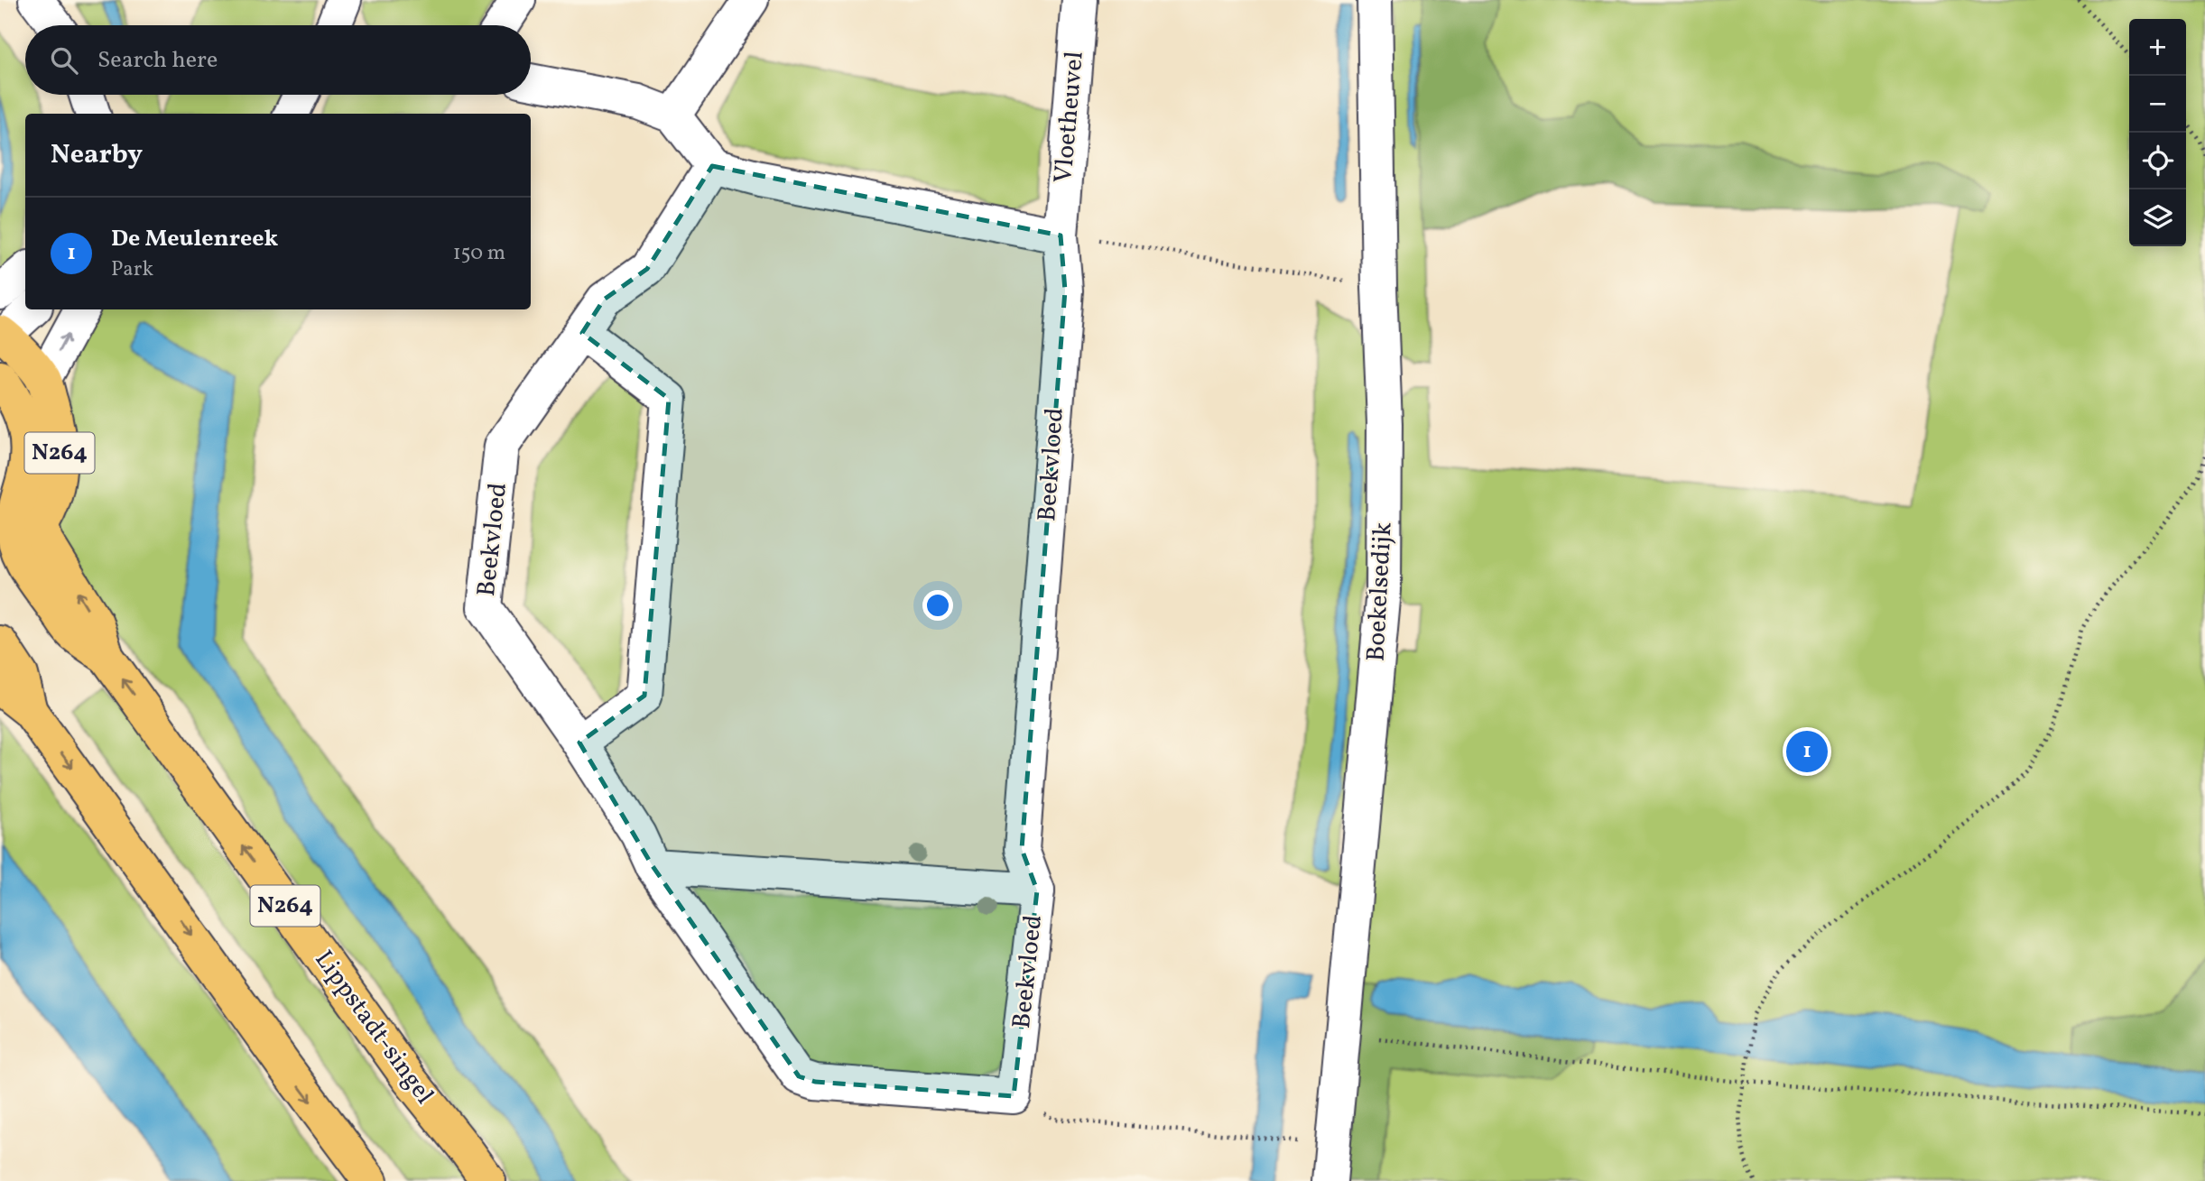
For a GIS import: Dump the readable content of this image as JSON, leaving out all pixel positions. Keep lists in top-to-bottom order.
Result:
{
  "streets": {
    "main road": ["N264", "Lippstadt-singel"],
    "street": ["Vloetheuvel", "Beekvloed", "Boekelsedijk"]
  },
  "crossings": [
    ["Vloetheuvel", "Beekvloed"],
    ["N264", "Lippstadt-singel"]
  ],
  "page": {
    "map_buttons": ["+", "−"],
    "search": "Search here",
    "heading": "Nearby",
    "list": [
      {
        "mark": "1",
        "name": "De Meulenreek",
        "note": "Park",
        "value": "150 m"
      }
    ],
    "pins": "1"
  }
}
